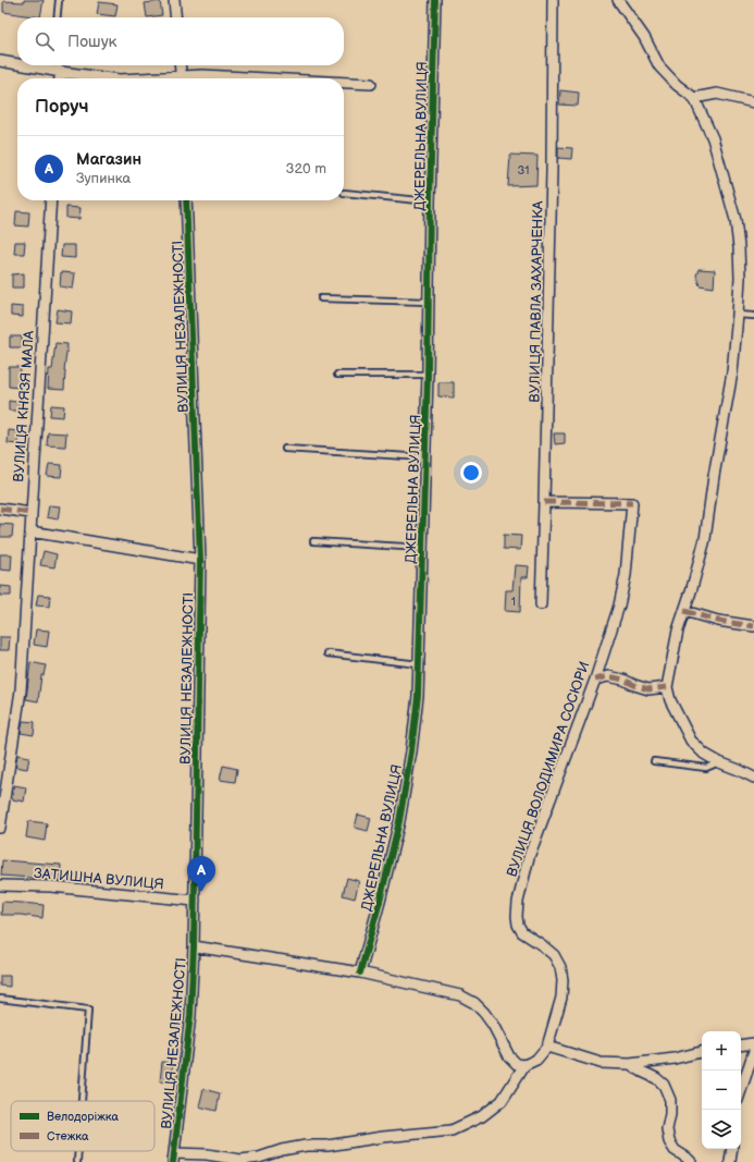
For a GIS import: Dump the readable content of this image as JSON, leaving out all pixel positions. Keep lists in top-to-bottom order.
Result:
{
  "streets": {
    "street": [
      "ДЖЕРЕЛЬНА ВУЛИЦЯ",
      "ВУЛИЦЯ ПАВЛА ЗАХАРЧЕНКА",
      "ВУЛИЦЯ НЕЗАЛЕЖНОСТІ",
      "ВУЛИЦЯ КНЯЗЯ МАЛА",
      "ВУЛИЦЯ ВОЛОДИМИРА СОСЮРИ",
      "ЗАТИШНА ВУЛИЦЯ"
    ]
  },
  "crossings": [
    ["ВУЛИЦЯ ПАВЛА ЗАХАРЧЕНКА", "ВУЛИЦЯ ВОЛОДИМИРА СОСЮРИ"],
    ["ВУЛИЦЯ НЕЗАЛЕЖНОСТІ", "ЗАТИШНА ВУЛИЦЯ"]
  ],
  "house_numbers": ["31", "1"],
  "legend": ["Велодоріжка", "Стежка"],
  "page": {
    "search": "Пошук",
    "heading": "Поруч",
    "list": [
      {
        "mark": "A",
        "name": "Магазин",
        "note": "Зупинка",
        "value": "320 m"
      }
    ],
    "pins": "A",
    "map_buttons": ["+", "−"]
  }
}
